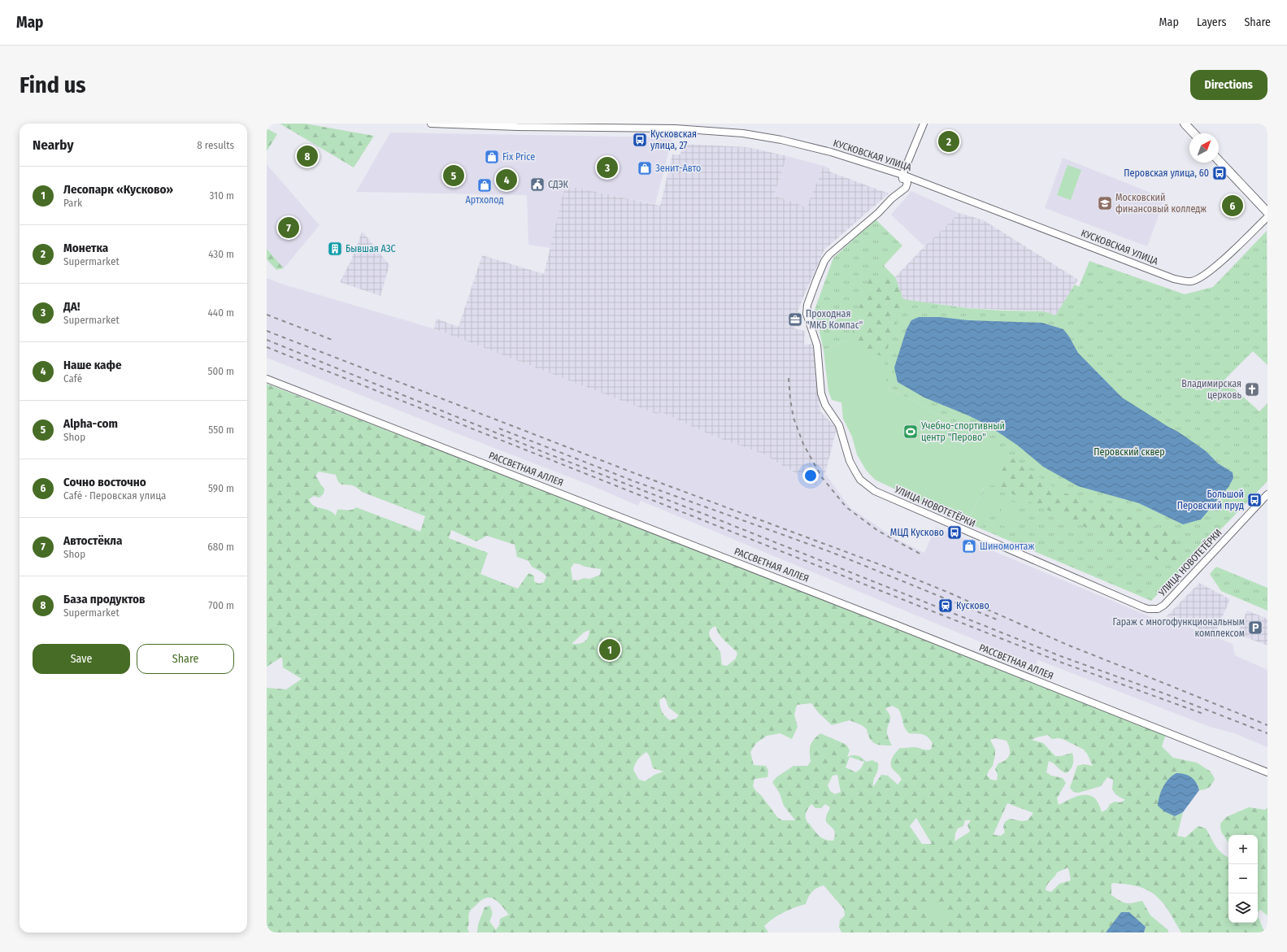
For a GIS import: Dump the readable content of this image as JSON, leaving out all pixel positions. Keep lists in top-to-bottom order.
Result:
{
  "streets": {
    "street": ["КУСКОВСКАЯ УЛИЦА", "РАССВЕТНАЯ АЛЛЕЯ", "УЛИЦА НОВОТЕТЁРКИ"]
  },
  "crossings": [
    ["КУСКОВСКАЯ УЛИЦА", "УЛИЦА НОВОТЕТЁРКИ"]
  ],
  "parks": ["Перовский сквер"],
  "places": {
    "bus stop": [
      "Кусковская улица, 27",
      "Перовская улица, 60",
      "Большой Перовский пруд",
      "МЦД Кусково"
    ],
    "shop": [
      "Fix Price",
      "Зенит-Авто",
      "Артхолод",
      "Шиномонтаж"
    ],
    "public building": ["СДЭК"],
    "school or university": ["Московский финансовый колледж"],
    "building": ["Бывшая АЗС"],
    "office": ["Проходная \"МКБ Компас\""],
    "church": ["Владимирская церковь"],
    "sports": ["Учебно-спортивный центр \"Перово\""],
    "station": ["Кусково"],
    "parking": ["Гараж с многофункциональным комплексом"]
  },
  "north": "top right",
  "page": {
    "header": "Map",
    "nav": ["Map", "Layers", "Share"],
    "buttons": [
      "Directions",
      ["Save", "Share"]
    ],
    "title": "Find us",
    "heading": ["Nearby", "8 results"],
    "pins": [
      "2",
      "8",
      "3",
      "5",
      "4",
      "6",
      "7",
      "1"
    ],
    "list": [
      {
        "mark": "1",
        "name": "Лесопарк «Кусково»",
        "note": "Park",
        "value": "310 m"
      },
      {
        "mark": "2",
        "name": "Монетка",
        "note": "Supermarket",
        "value": "430 m"
      },
      {
        "mark": "3",
        "name": "ДА!",
        "note": "Supermarket",
        "value": "440 m"
      },
      {
        "mark": "4",
        "name": "Наше кафе",
        "note": "Café",
        "value": "500 m"
      },
      {
        "mark": "5",
        "name": "Alpha-com",
        "note": "Shop",
        "value": "550 m"
      },
      {
        "mark": "6",
        "name": "Сочно восточно",
        "note": "Café · Перовская улица",
        "value": "590 m"
      },
      {
        "mark": "7",
        "name": "Автостёкла",
        "note": "Shop",
        "value": "680 m"
      },
      {
        "mark": "8",
        "name": "База продуктов",
        "note": "Supermarket",
        "value": "700 m"
      }
    ],
    "map_buttons": ["+", "−"]
  }
}
